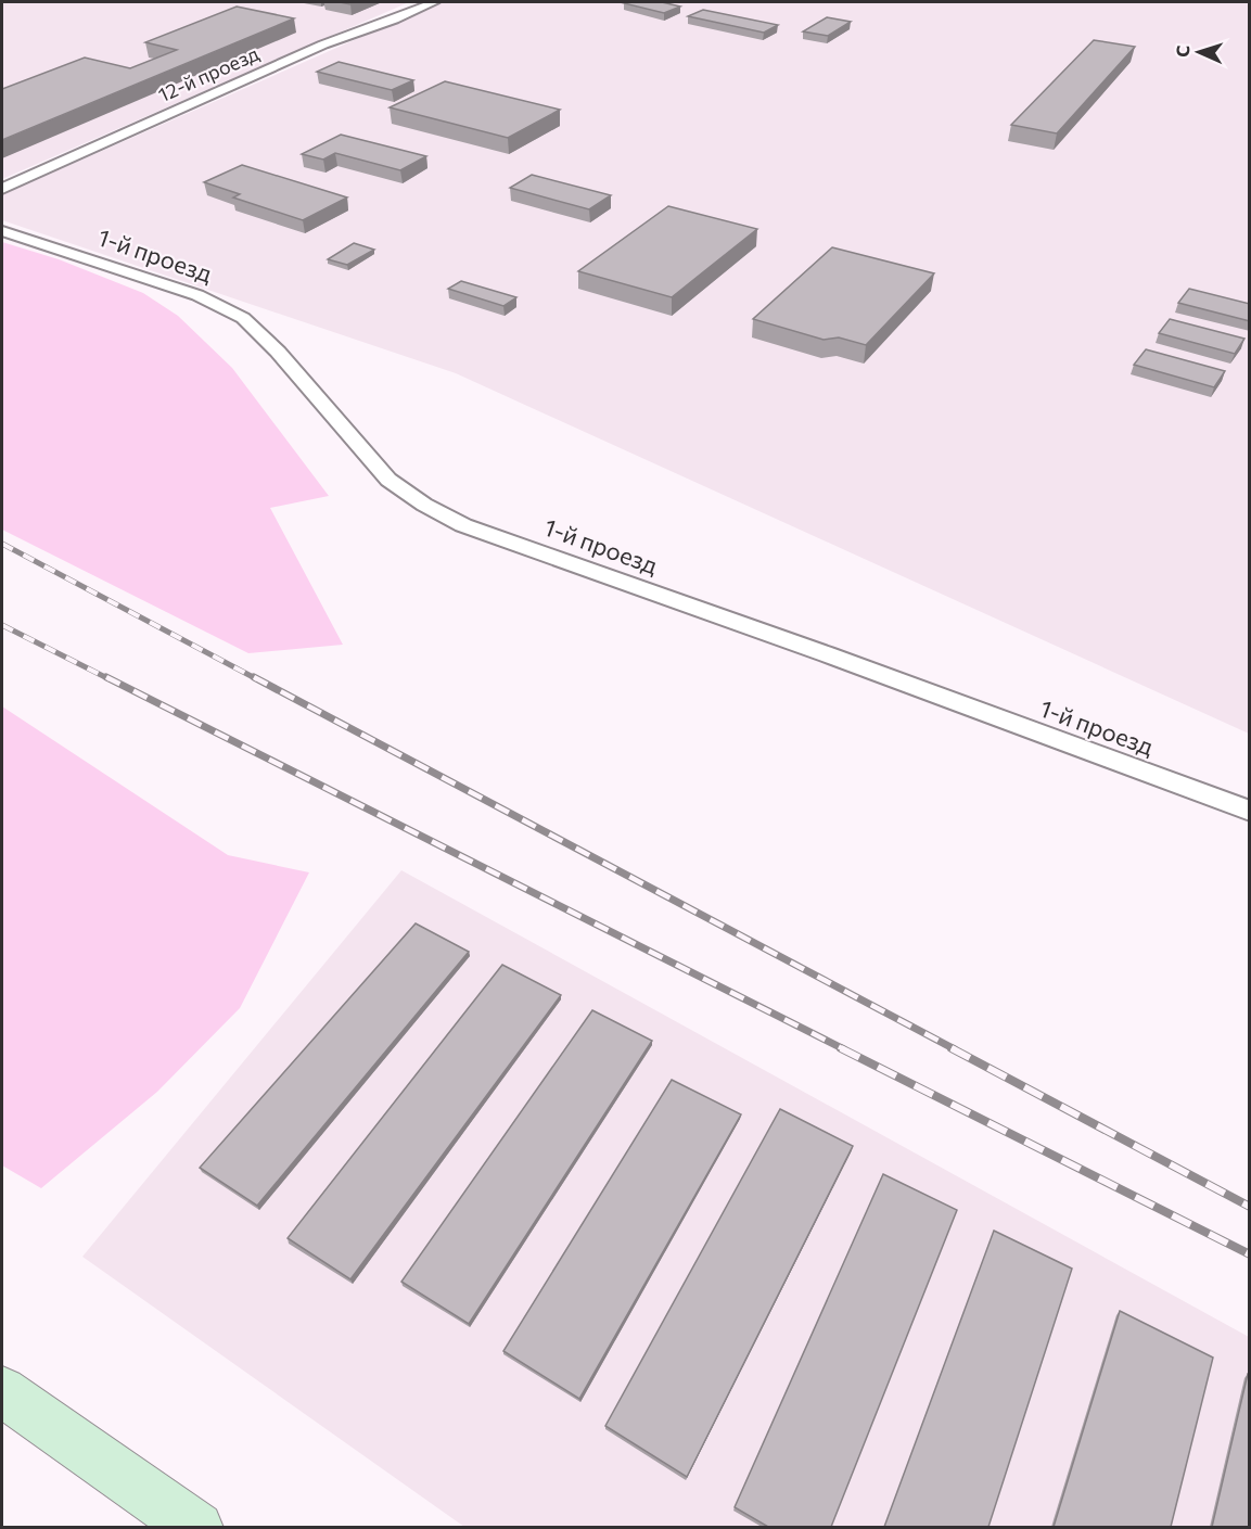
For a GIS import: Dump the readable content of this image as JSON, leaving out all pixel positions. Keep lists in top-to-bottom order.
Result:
{
  "streets": {
    "street": ["12-й проезд", "1-й проезд"]
  },
  "north": "left"
}
